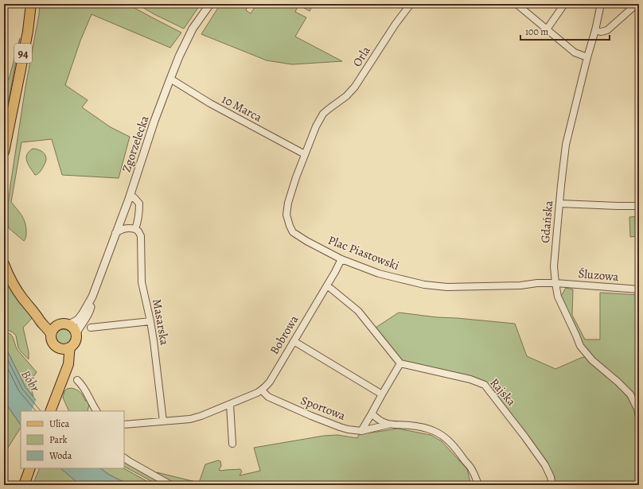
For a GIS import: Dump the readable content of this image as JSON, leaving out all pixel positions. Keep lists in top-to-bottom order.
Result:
{
  "streets": {
    "main road": ["94"],
    "street": [
      "Orla",
      "10 Marca",
      "Zgorzelecka",
      "Gdańska",
      "Plac Piastowski",
      "Śluzowa",
      "Masarska",
      "Bobrowa",
      "Rajska",
      "Sportowa"
    ]
  },
  "crossings": [
    ["Orla", "Plac Piastowski"],
    ["10 Marca", "Zgorzelecka"],
    ["10 Marca", "Plac Piastowski"],
    ["Gdańska", "Plac Piastowski"],
    ["Gdańska", "Śluzowa"],
    ["Plac Piastowski", "Śluzowa"],
    ["Plac Piastowski", "Bobrowa"],
    ["Masarska", "Bobrowa"],
    ["Bobrowa", "Sportowa"]
  ],
  "water": ["Bóbr"],
  "legend": ["Ulica", "Park", "Woda"],
  "scale_bar": "100 m"
}
